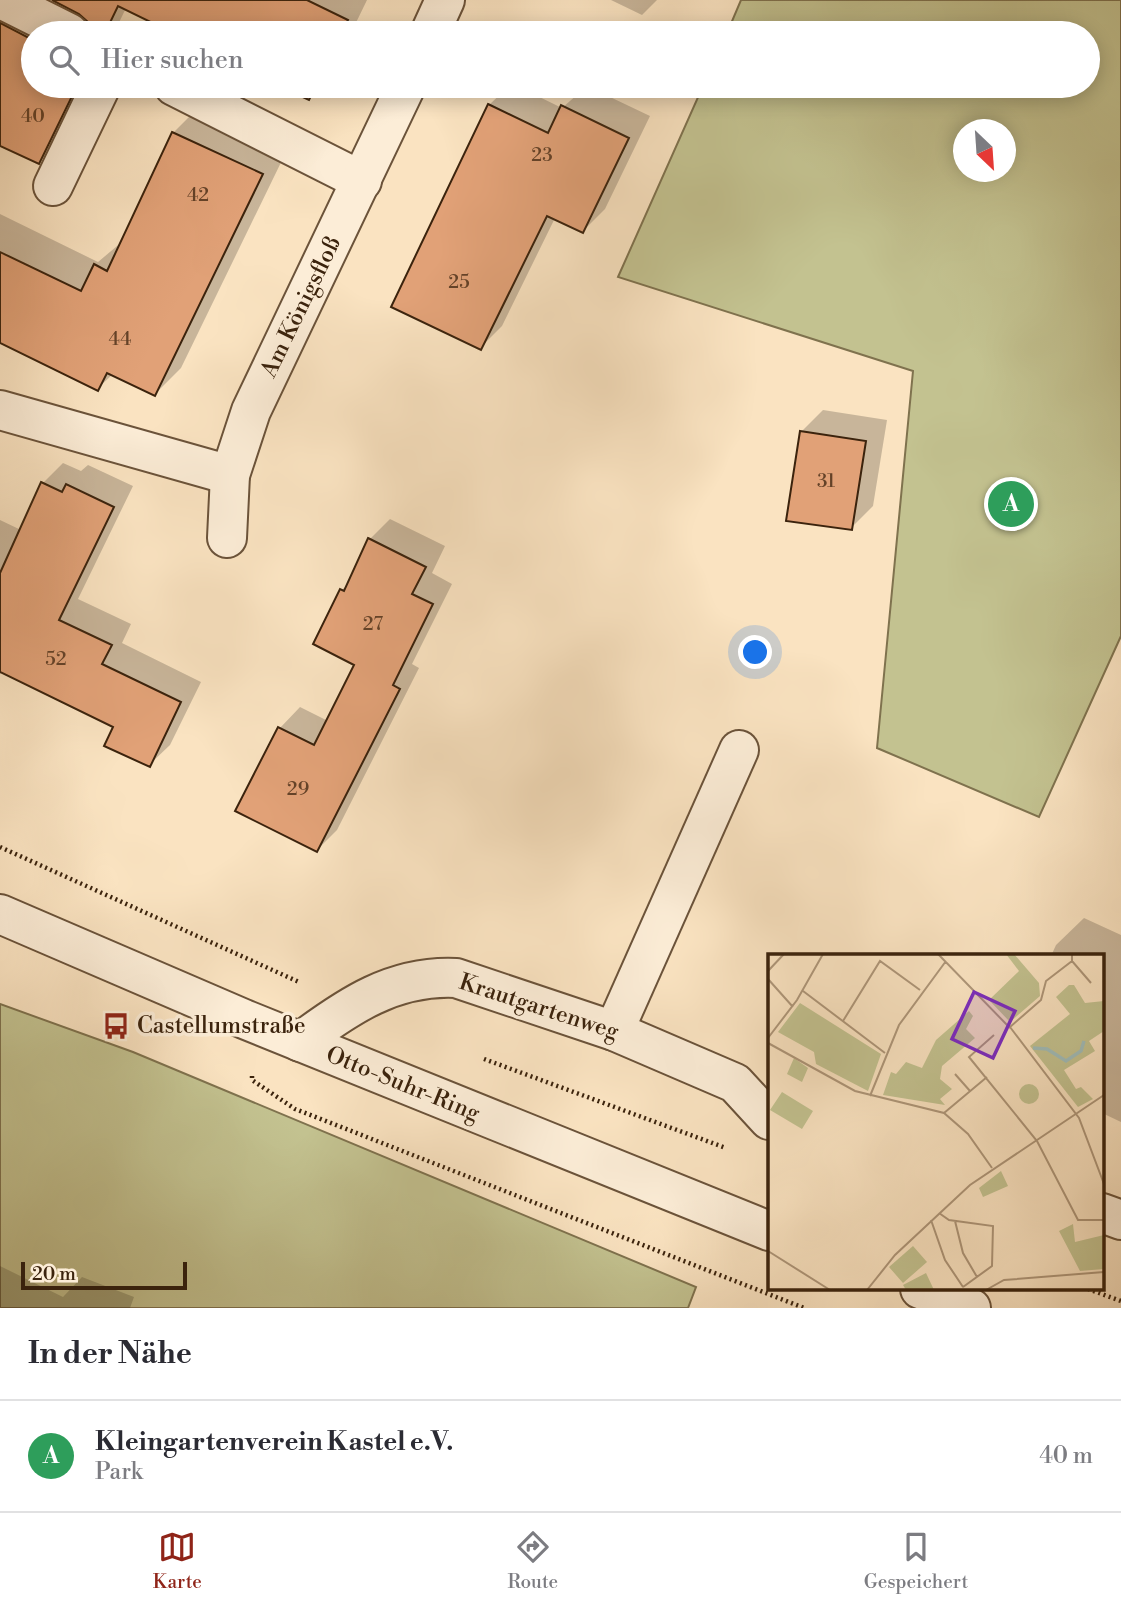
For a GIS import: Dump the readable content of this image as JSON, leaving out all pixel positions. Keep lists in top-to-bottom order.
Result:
{
  "streets": {
    "street": ["Am Königsfloß", "Krautgartenweg", "Otto-Suhr-Ring"]
  },
  "crossings": [
    ["Krautgartenweg", "Otto-Suhr-Ring"]
  ],
  "places": {
    "bus stop": ["Castellumstraße"]
  },
  "house_numbers": [
    "40",
    "23",
    "42",
    "25",
    "44",
    "31",
    "27",
    "52",
    "29"
  ],
  "scale_bar": "20 m",
  "north": "bottom right",
  "page": {
    "search": "Hier suchen",
    "pins": "A",
    "scale": "20 m",
    "heading": "In der Nähe",
    "list": [
      {
        "mark": "A",
        "name": "Kleingartenverein Kastel e.V.",
        "note": "Park",
        "value": "40 m"
      }
    ],
    "nav": ["Karte", "Route", "Gespeichert"]
  }
}
